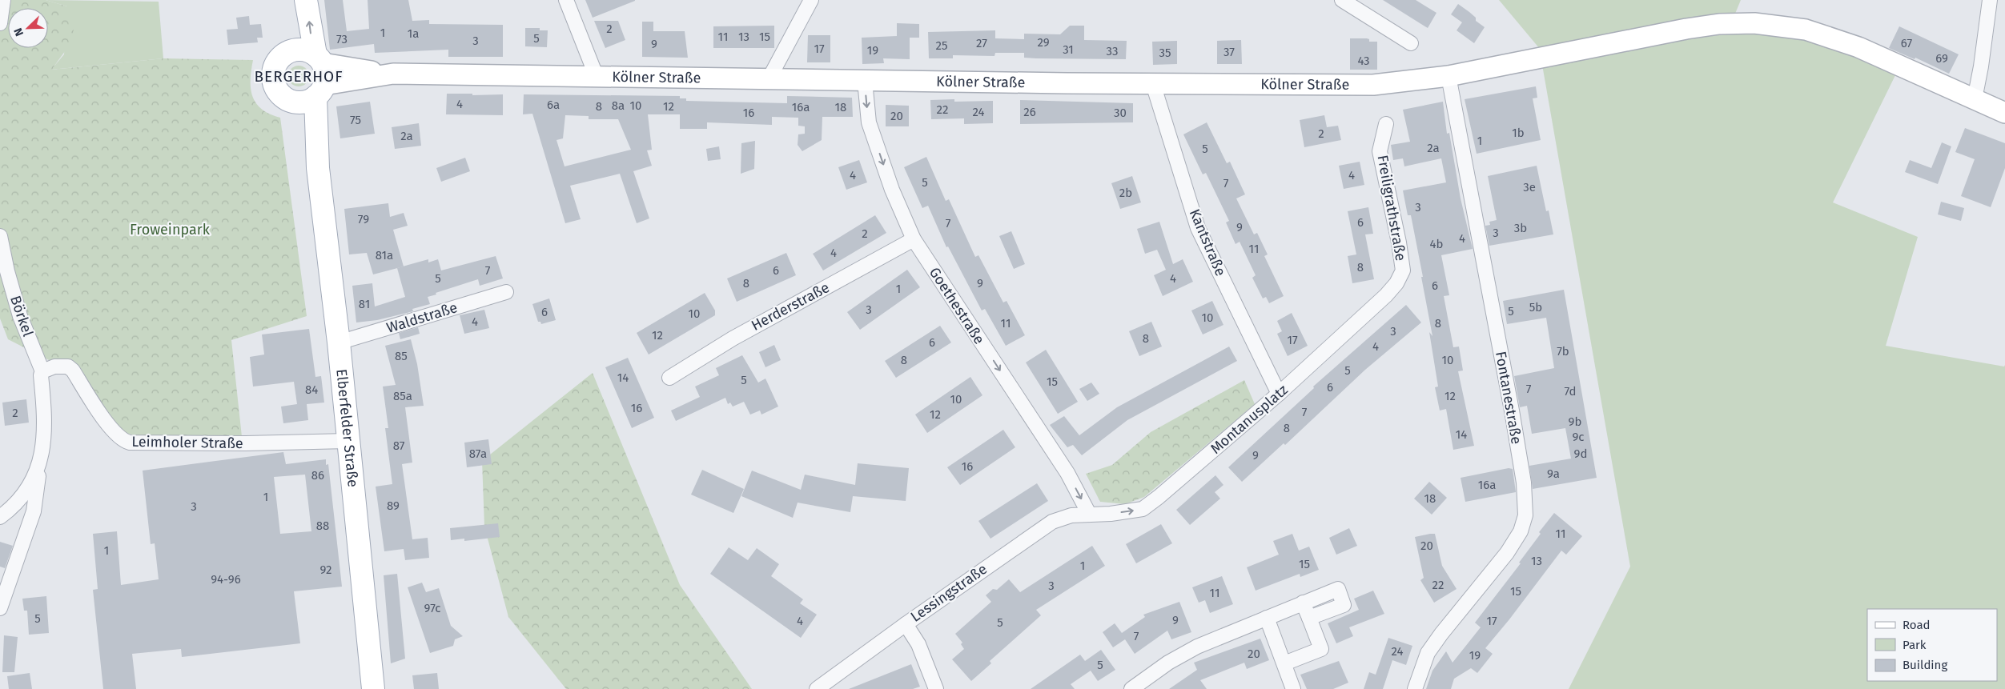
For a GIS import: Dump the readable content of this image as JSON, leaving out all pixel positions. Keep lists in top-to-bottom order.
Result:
{
  "streets": {
    "main road": ["Kölner Straße", "Elberfelder Straße"],
    "street": [
      "Freiligrathstraße",
      "Kantstraße",
      "Goethestraße",
      "Herderstraße",
      "Börkel",
      "Waldstraße",
      "Fontanestraße",
      "Montanusplatz",
      "Leimholer Straße",
      "Lessingstraße"
    ]
  },
  "crossings": [
    ["Kölner Straße", "Kantstraße"],
    ["Kölner Straße", "Goethestraße"],
    ["Kölner Straße", "Fontanestraße"],
    ["Kölner Straße", "Elberfelder Straße"],
    ["Freiligrathstraße", "Montanusplatz"],
    ["Kantstraße", "Montanusplatz"],
    ["Goethestraße", "Herderstraße"],
    ["Goethestraße", "Montanusplatz"],
    ["Goethestraße", "Lessingstraße"],
    ["Börkel", "Leimholer Straße"],
    ["Waldstraße", "Elberfelder Straße"],
    ["Montanusplatz", "Lessingstraße"],
    ["Elberfelder Straße", "Leimholer Straße"]
  ],
  "one_way": ["Goethestraße", "Montanusplatz"],
  "districts": ["BERGERHOF"],
  "parks": ["Froweinpark"],
  "house_numbers": [
    "2",
    "1",
    "1a",
    "11",
    "13",
    "15",
    "5",
    "73",
    "3",
    "29",
    "27",
    "67",
    "9",
    "25",
    "17",
    "31",
    "19",
    "33",
    "37",
    "35",
    "69",
    "43",
    "4",
    "6a",
    "8a",
    "10",
    "8",
    "12",
    "16a",
    "18",
    "22",
    "24",
    "26",
    "16",
    "30",
    "20",
    "75",
    "1b",
    "2",
    "2a",
    "1",
    "2a",
    "5",
    "4",
    "4",
    "5",
    "7",
    "3e",
    "2b",
    "3",
    "79",
    "6",
    "7",
    "9",
    "3b",
    "3",
    "2",
    "4",
    "4b",
    "11",
    "4",
    "81a",
    "8",
    "7",
    "6",
    "5",
    "4",
    "8",
    "9",
    "6",
    "1",
    "81",
    "5b",
    "3",
    "5",
    "6",
    "10",
    "10",
    "4",
    "11",
    "8",
    "3",
    "12",
    "8",
    "17",
    "6",
    "4",
    "7b",
    "85",
    "8",
    "10",
    "5",
    "14",
    "5",
    "15",
    "6",
    "7",
    "84",
    "7d",
    "85a",
    "12",
    "10",
    "16",
    "7",
    "2",
    "12",
    "9b",
    "8",
    "14",
    "9c",
    "87",
    "87a",
    "9d",
    "9",
    "16",
    "9a",
    "86",
    "16a",
    "1",
    "18",
    "89",
    "3",
    "88",
    "11",
    "20",
    "1",
    "13",
    "15",
    "1",
    "92",
    "94-96",
    "22",
    "3",
    "15",
    "11",
    "97c",
    "5",
    "9",
    "4",
    "17",
    "5",
    "7",
    "24",
    "20",
    "19",
    "5"
  ],
  "legend": ["Road", "Park", "Building"],
  "north": "bottom left"
}
